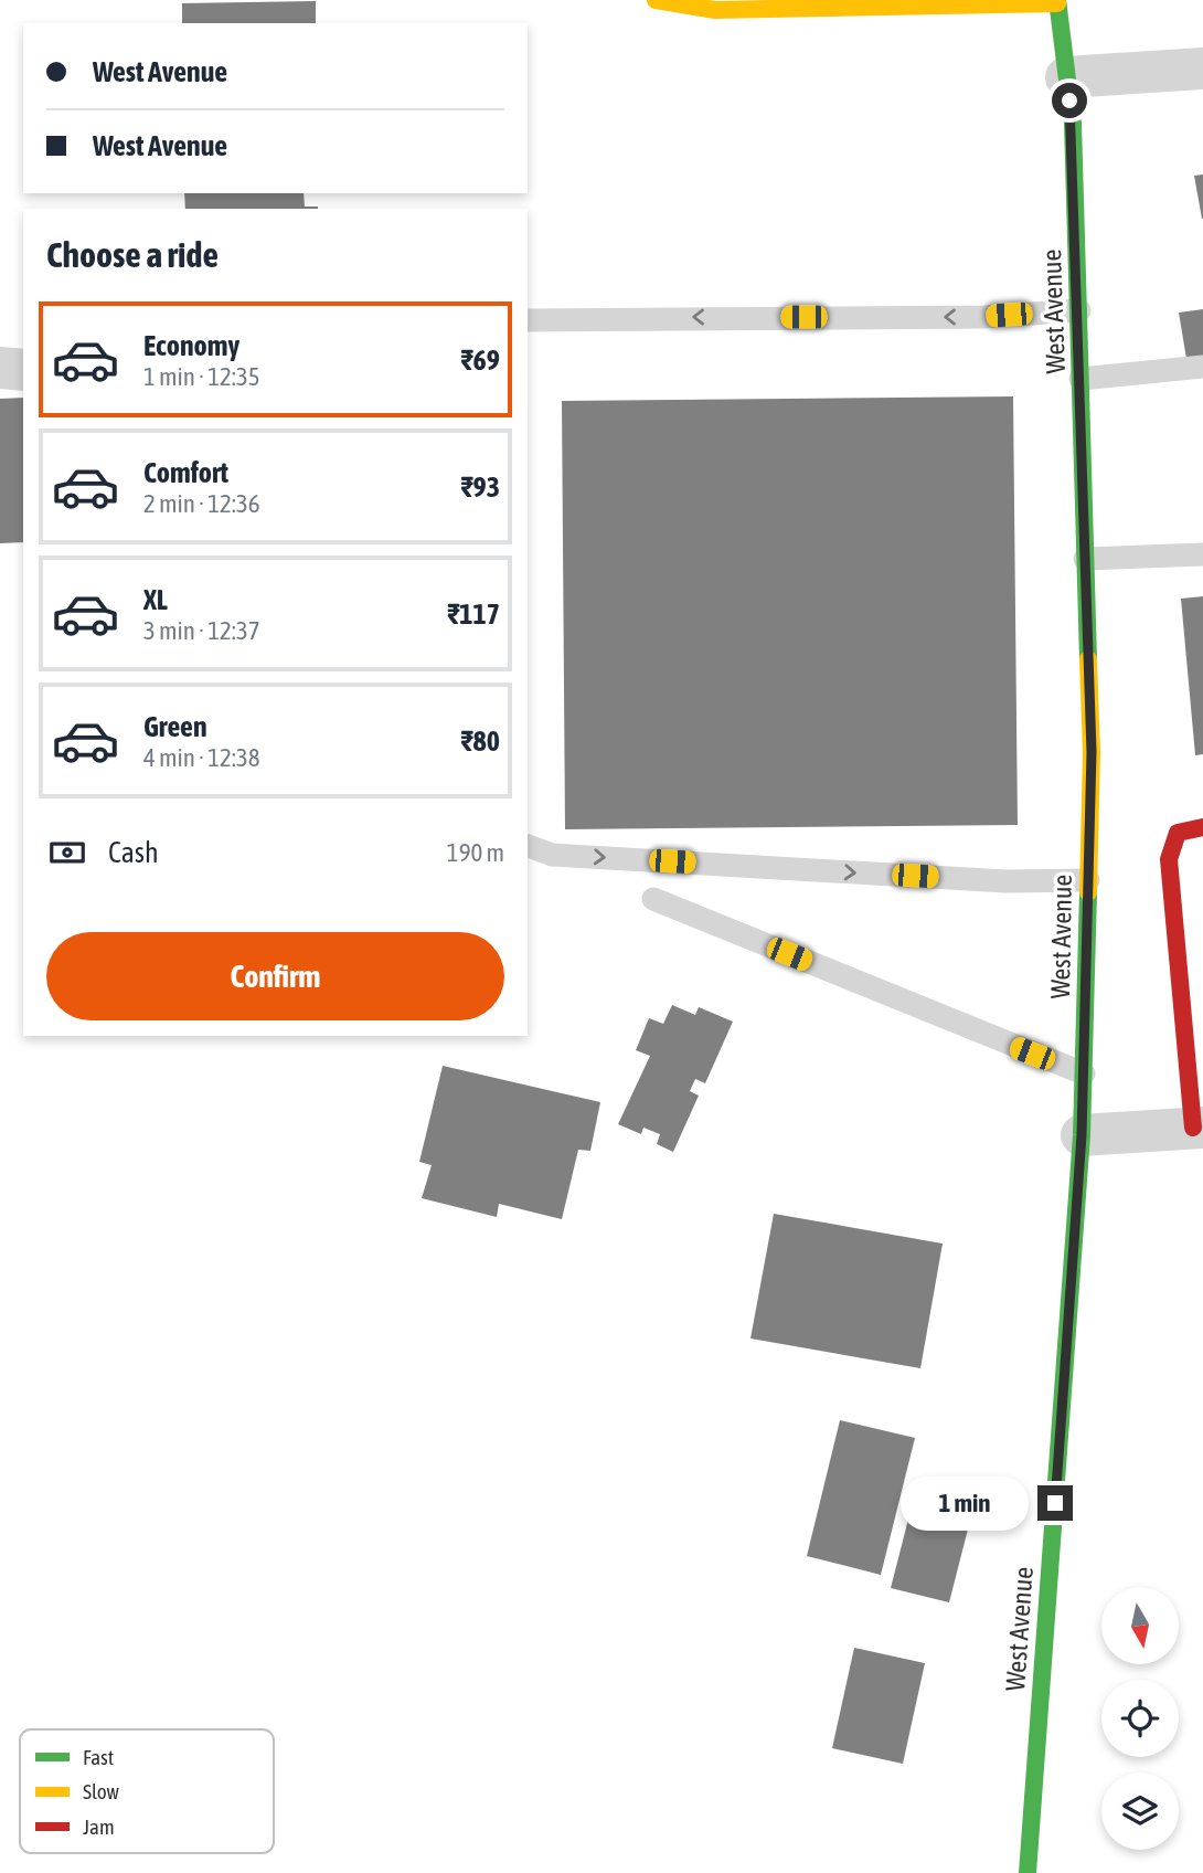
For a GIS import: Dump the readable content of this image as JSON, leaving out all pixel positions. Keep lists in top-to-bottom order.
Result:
{
  "streets": {
    "street": ["West Avenue"]
  },
  "legend": ["Fast", "Slow", "Jam"],
  "north": "bottom",
  "page": {
    "banner": ["West Avenue", "West Avenue"],
    "heading": "Choose a ride",
    "list": [
      {
        "name": "Economy",
        "note": "1 min · 12:35",
        "value": "₹69"
      },
      {
        "name": "Comfort",
        "note": "2 min · 12:36",
        "value": "₹93"
      },
      {
        "name": "XL",
        "note": "3 min · 12:37",
        "value": "₹117"
      },
      {
        "name": "Green",
        "note": "4 min · 12:38",
        "value": "₹80"
      }
    ],
    "pay": ["Cash", "190 m"],
    "buttons": "Confirm",
    "bubble": "1 min"
  }
}
